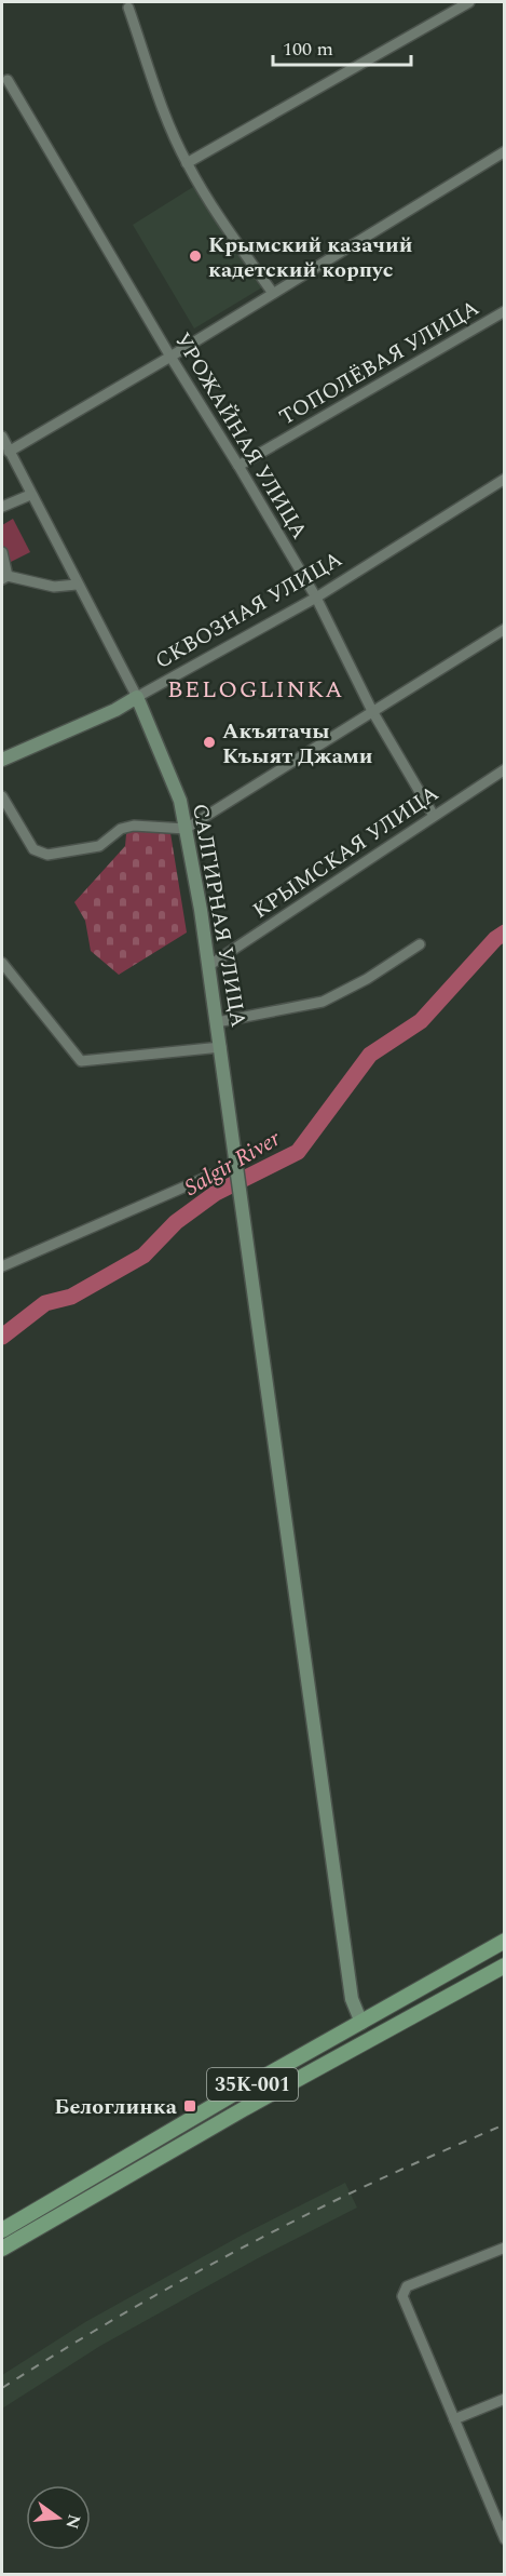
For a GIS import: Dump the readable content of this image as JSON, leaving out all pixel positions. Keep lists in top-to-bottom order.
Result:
{
  "streets": {
    "main road": ["СКВОЗНАЯ УЛИЦА", "САЛГИРНАЯ УЛИЦА", "35К-001"],
    "street": ["ТОПОЛЁВАЯ УЛИЦА", "УРОЖАЙНАЯ УЛИЦА", "КРЫМСКАЯ УЛИЦА"]
  },
  "crossings": [
    ["ТОПОЛЁВАЯ УЛИЦА", "УРОЖАЙНАЯ УЛИЦА"],
    ["УРОЖАЙНАЯ УЛИЦА", "СКВОЗНАЯ УЛИЦА"],
    ["УРОЖАЙНАЯ УЛИЦА", "КРЫМСКАЯ УЛИЦА"],
    ["СКВОЗНАЯ УЛИЦА", "САЛГИРНАЯ УЛИЦА"],
    ["КРЫМСКАЯ УЛИЦА", "САЛГИРНАЯ УЛИЦА"],
    ["САЛГИРНАЯ УЛИЦА", "35К-001"]
  ],
  "districts": ["BELOGLINKA"],
  "water": ["Salgir River"],
  "places": {
    "other": ["Крымский казачий кадетский корпус", "Акъятачы Къыят Джами"],
    "transit": ["Белоглинка"]
  },
  "scale_bar": "100 m",
  "north": "right"
}
